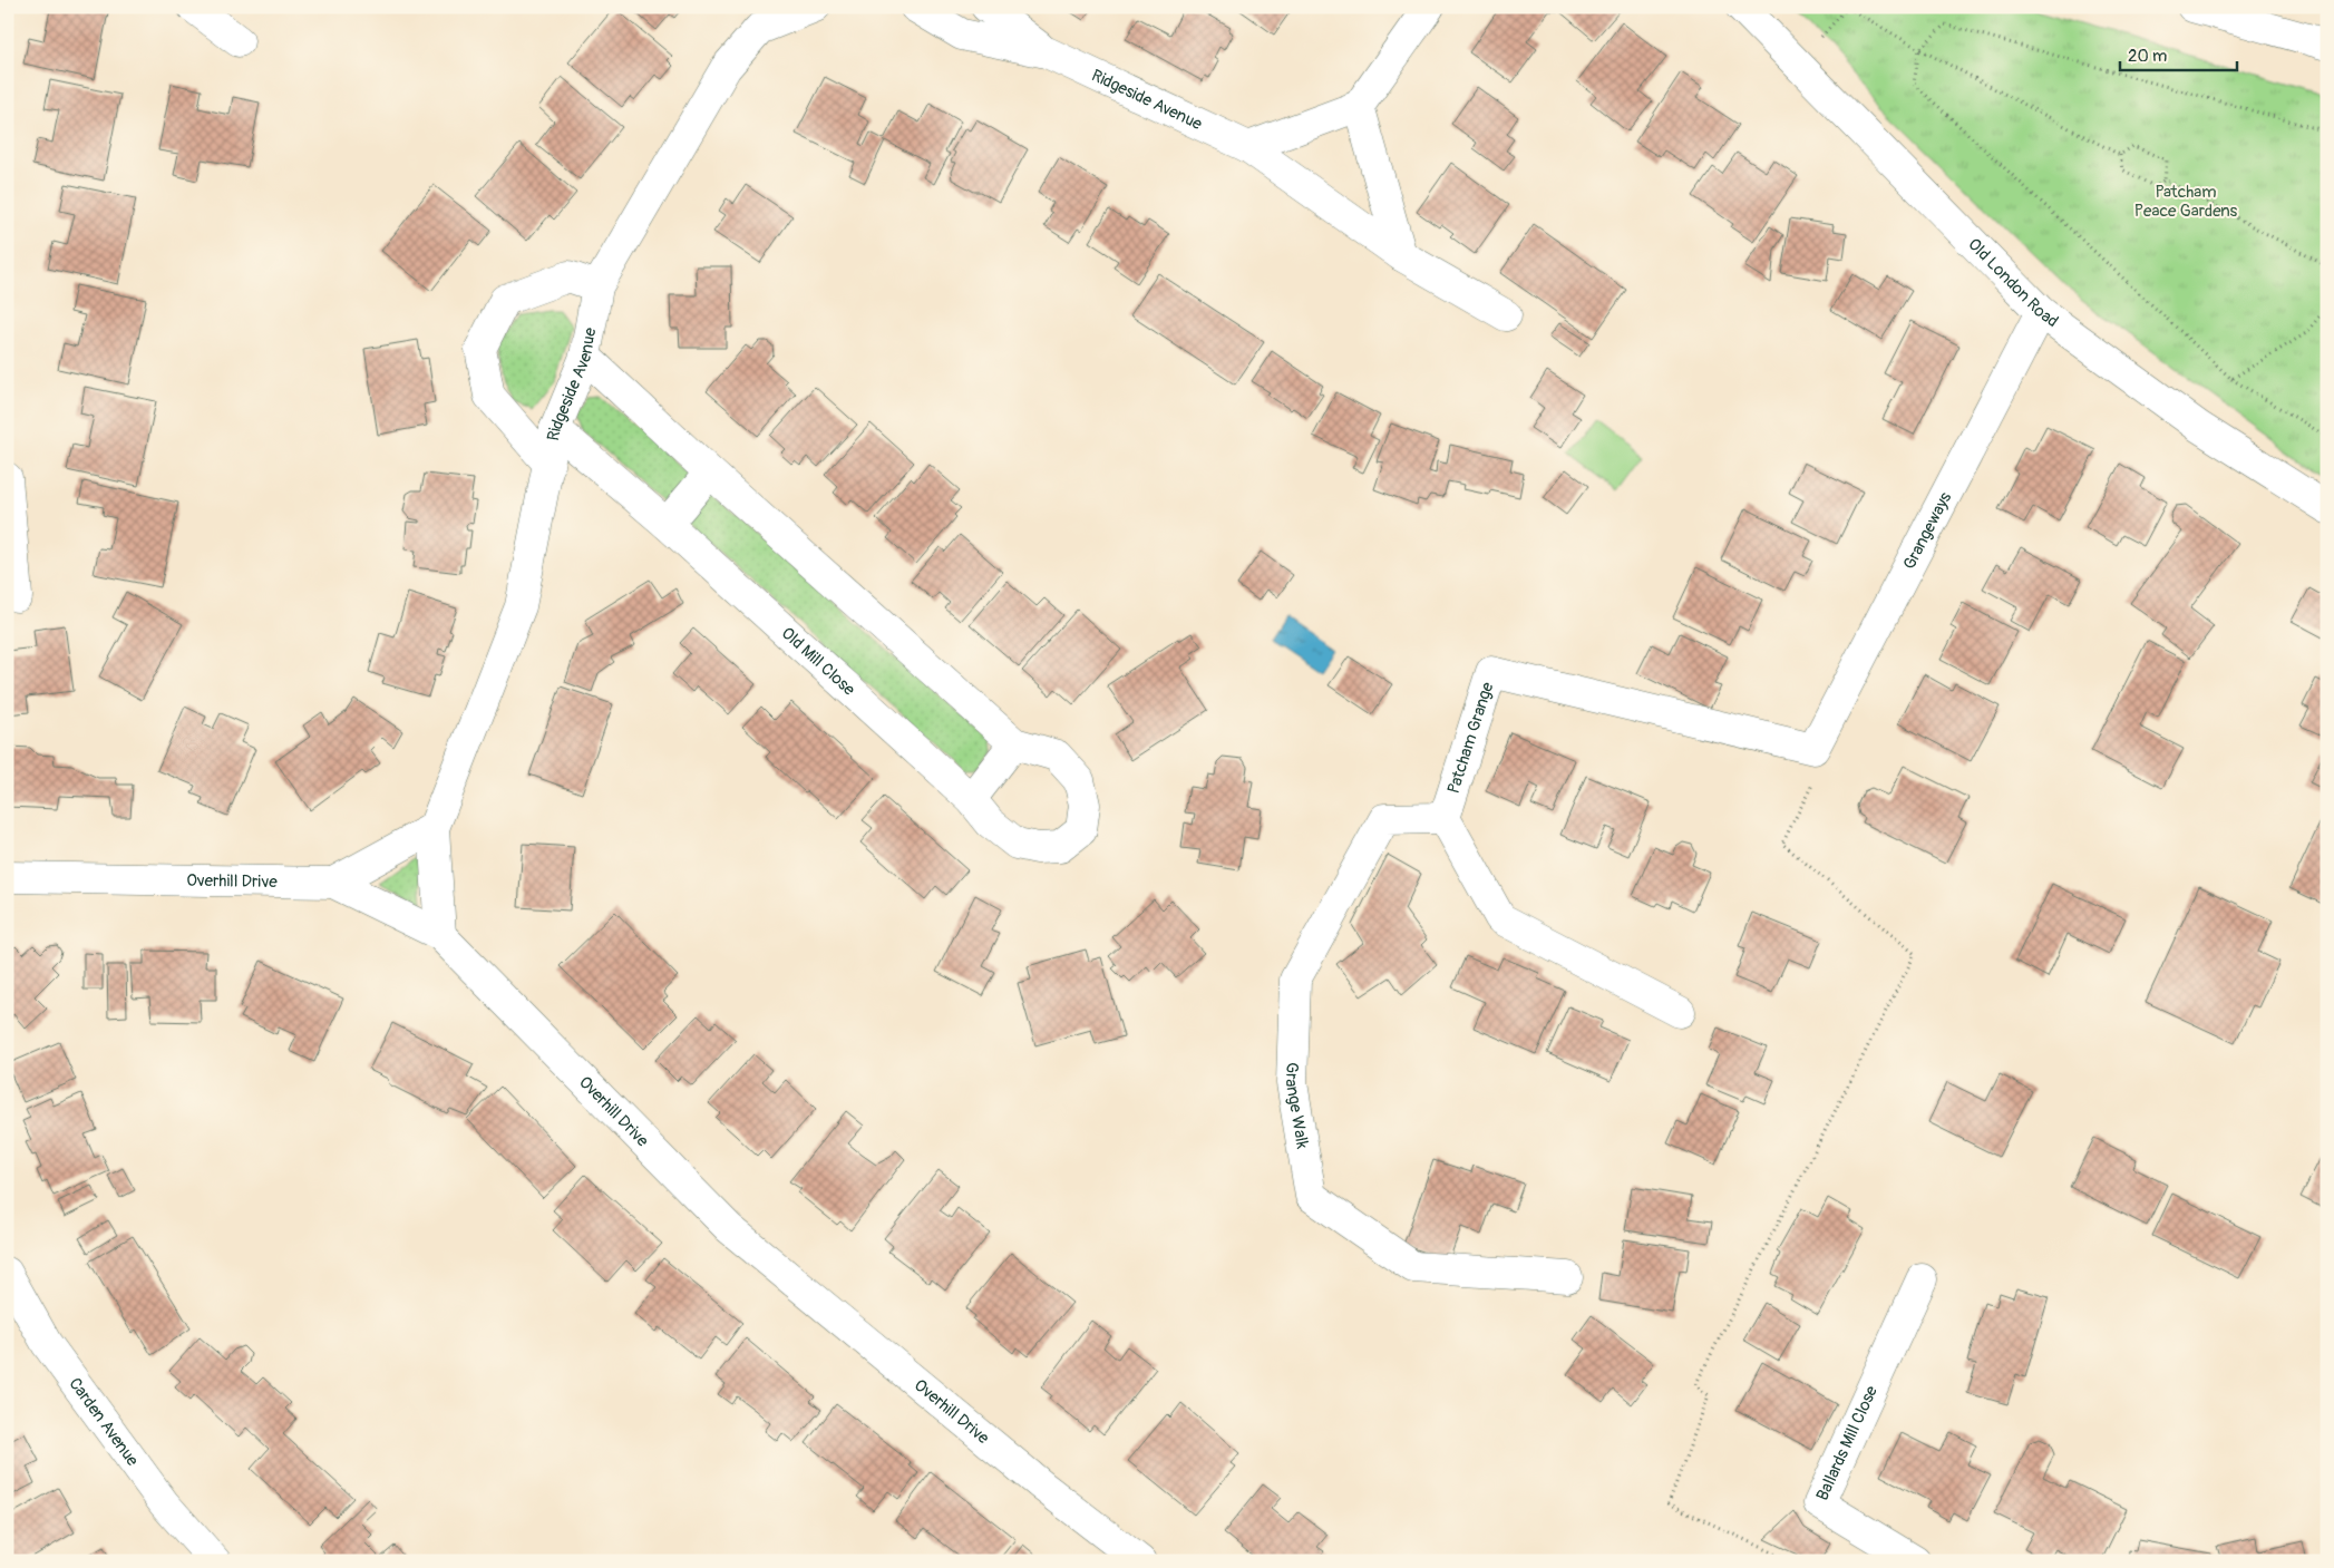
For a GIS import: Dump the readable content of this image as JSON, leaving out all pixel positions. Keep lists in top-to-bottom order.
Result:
{
  "streets": {
    "main road": [
      "Ridgeside Avenue",
      "Old London Road",
      "Grangeways",
      "Old Mill Close",
      "Patcham Grange",
      "Overhill Drive",
      "Grange Walk",
      "Carden Avenue",
      "Ballards Mill Close"
    ]
  },
  "crossings": [
    ["Ridgeside Avenue", "Old Mill Close"],
    ["Ridgeside Avenue", "Overhill Drive"],
    ["Old London Road", "Grangeways"],
    ["Grangeways", "Patcham Grange"],
    ["Patcham Grange", "Grange Walk"]
  ],
  "parks": ["Patcham Peace Gardens"],
  "scale_bar": "20 m"
}
